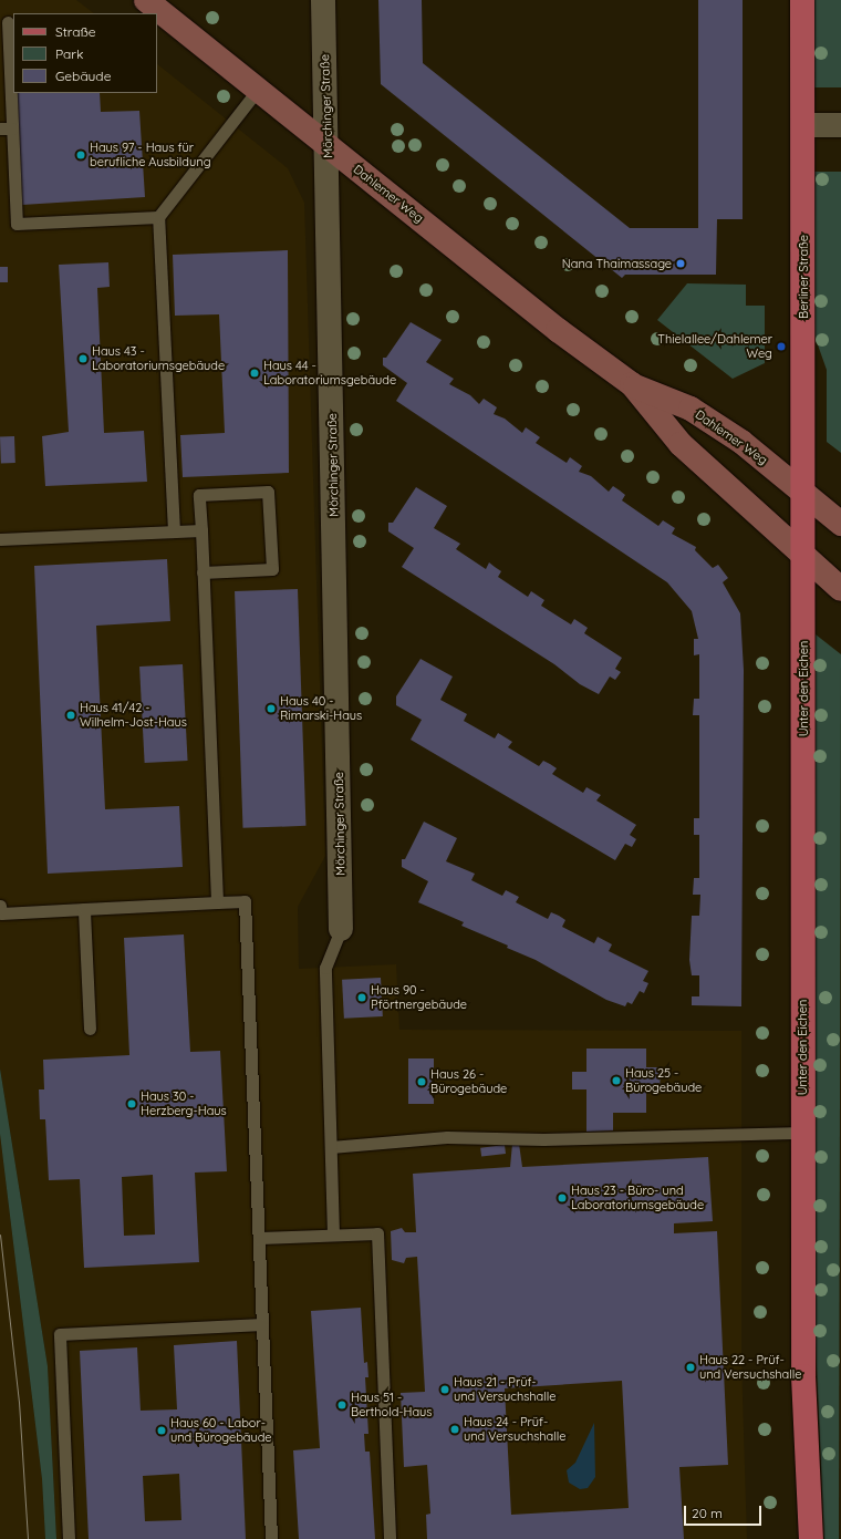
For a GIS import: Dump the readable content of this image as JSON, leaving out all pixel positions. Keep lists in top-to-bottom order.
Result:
{
  "streets": {
    "main road": ["Dahlemer Weg", "Berliner Straße", "Unter den Eichen"],
    "street": ["Mörchinger Straße"]
  },
  "crossings": [
    ["Mörchinger Straße", "Dahlemer Weg"],
    ["Dahlemer Weg", "Berliner Straße"],
    ["Dahlemer Weg", "Unter den Eichen"],
    ["Berliner Straße", "Unter den Eichen"]
  ],
  "places": [
    "Haus 97 - Haus für berufliche Ausbildung",
    "Nana Thaimassage",
    "Thielallee/Dahlemer Weg",
    "Haus 43 - Laboratoriumsgebäude",
    "Haus 44 - Laboratoriumsgebäude",
    "Haus 40 - Rimarski-Haus",
    "Haus 41/42 - Wilhelm-Jost-Haus",
    "Haus 90 - Pförtnergebäude",
    "Haus 25 - Bürogebäude",
    "Haus 26 - Bürogebäude",
    "Haus 30 - Herzberg-Haus",
    "Haus 23 - Büro- und Laboratoriumsgebäude",
    "Haus 22 - Prüf- und Versuchshalle",
    "Haus 21 - Prüf- und Versuchshalle",
    "Haus 51 - Berthold-Haus",
    "Haus 24 - Prüf- und Versuchshalle",
    "Haus 60 - Labor- und Bürogebäude"
  ],
  "legend": ["Straße", "Park", "Gebäude"],
  "scale_bar": "20 m"
}
